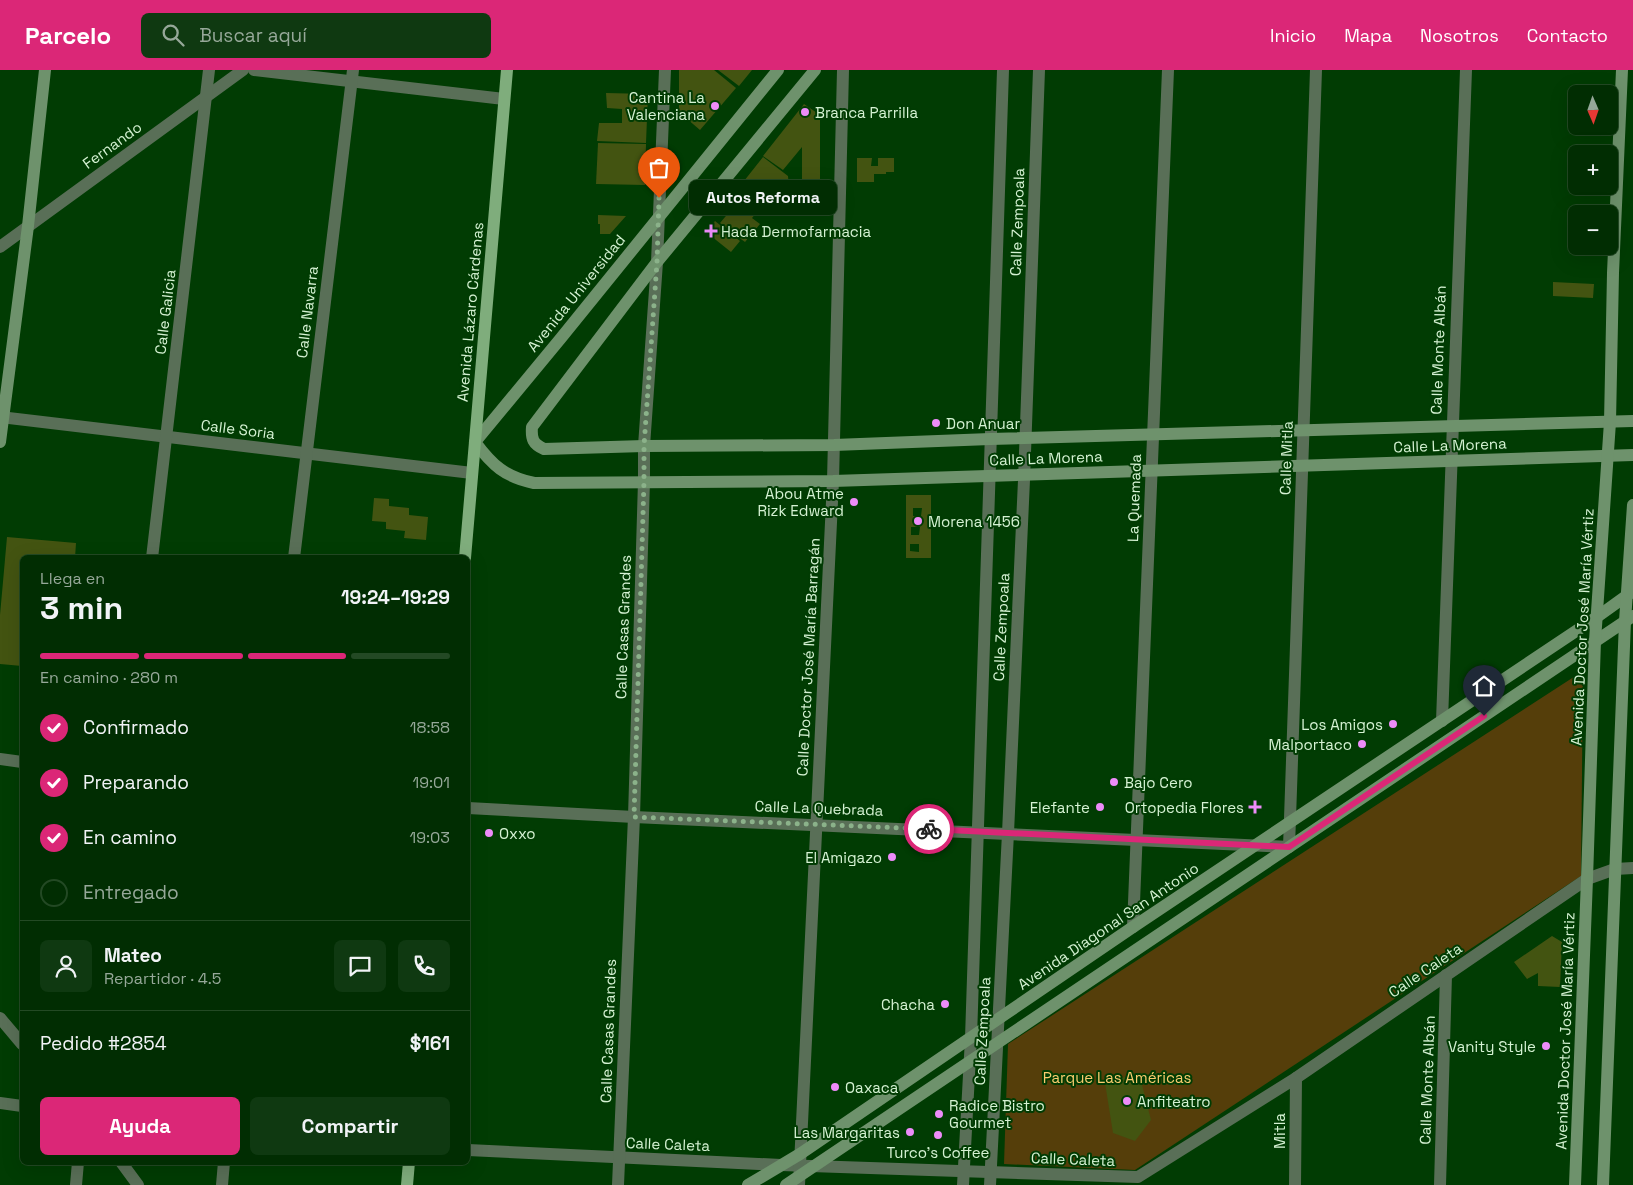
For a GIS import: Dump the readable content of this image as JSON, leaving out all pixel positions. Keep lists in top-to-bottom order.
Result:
{
  "streets": {
    "main road": ["Avenida Lázaro Cárdenas"],
    "street": [
      "Fernando",
      "Calle Zempoala",
      "Avenida Universidad",
      "Calle Galicia",
      "Calle Navarra",
      "Calle Monte Albán",
      "Calle Soria",
      "Calle La Morena",
      "Calle Mitla",
      "La Quemada",
      "Calle Casas Grandes",
      "Avenida Doctor José María Vértiz",
      "Calle Doctor José María Barragán",
      "Calle La Quebrada",
      "Avenida Diagonal San Antonio",
      "Calle Caleta",
      "Mitla"
    ]
  },
  "crossings": [
    ["Fernando", "Calle Galicia"],
    ["Calle Zempoala", "Calle La Morena"],
    ["Calle Zempoala", "Calle La Quebrada"],
    ["Calle Zempoala", "Avenida Diagonal San Antonio"],
    ["Calle Zempoala", "Calle Caleta"],
    ["Avenida Universidad", "Avenida Lázaro Cárdenas"],
    ["Avenida Universidad", "Calle La Morena"],
    ["Avenida Universidad", "Calle Casas Grandes"],
    ["Calle Galicia", "Calle Soria"],
    ["Calle Navarra", "Calle Soria"],
    ["Avenida Lázaro Cárdenas", "Calle Soria"],
    ["Avenida Lázaro Cárdenas", "Calle La Morena"],
    ["Calle Monte Albán", "Calle La Morena"],
    ["Calle Monte Albán", "Avenida Diagonal San Antonio"],
    ["Calle Monte Albán", "Calle Caleta"],
    ["Calle La Morena", "Calle Mitla"],
    ["Calle La Morena", "La Quemada"],
    ["Calle La Morena", "Calle Casas Grandes"],
    ["Calle La Morena", "Avenida Doctor José María Vértiz"],
    ["Calle La Morena", "Calle Doctor José María Barragán"],
    ["Calle Mitla", "Calle La Quebrada"],
    ["Calle Mitla", "Avenida Diagonal San Antonio"],
    ["La Quemada", "Calle La Quebrada"],
    ["La Quemada", "Avenida Diagonal San Antonio"],
    ["Calle Casas Grandes", "Calle La Quebrada"],
    ["Calle Casas Grandes", "Calle Caleta"],
    ["Avenida Doctor José María Vértiz", "Avenida Diagonal San Antonio"],
    ["Avenida Doctor José María Vértiz", "Calle Caleta"],
    ["Calle Doctor José María Barragán", "Calle La Quebrada"],
    ["Calle Doctor José María Barragán", "Avenida Diagonal San Antonio"],
    ["Calle La Quebrada", "Avenida Diagonal San Antonio"],
    ["Avenida Diagonal San Antonio", "Calle Caleta"],
    ["Calle Caleta", "Mitla"]
  ],
  "parks": ["Parque Las Américas"],
  "places": {
    "other": [
      "Cantina La Valenciana",
      "Branca Parrilla",
      "Autos Reforma",
      "Don Anuar",
      "Abou Atme Rizk Edward",
      "Morena 1456",
      "Los Amigos",
      "Malportaco",
      "Bajo Cero",
      "Elefante",
      "Oxxo",
      "El Amigazo",
      "Chacha",
      "Vanity Style",
      "Oaxaca",
      "Anfiteatro",
      "Radice Bistro Gourmet",
      "Las Margaritas",
      "Turco's Coffee"
    ],
    "health": ["Hada Dermofarmacia", "Ortopedia Flores"]
  },
  "north": "bottom",
  "page": {
    "header": "Parcelo",
    "search": "Buscar aquí",
    "nav": [
      "Inicio",
      "Mapa",
      "Nosotros",
      "Contacto"
    ],
    "map_buttons": ["+", "−"],
    "bubble": "Autos Reforma",
    "heading": ["3 min", "Llega en", "19:24–19:29"],
    "panel": [
      "Mateo",
      "Repartidor · 4.5",
      "Pedido #2854",
      "$161"
    ],
    "bar": "En camino · 280 m",
    "list": [
      ["Confirmado", "18:58"],
      ["Preparando", "19:01"],
      ["En camino", "19:03"],
      "Entregado"
    ],
    "buttons": ["Ayuda", "Compartir"]
  }
}
